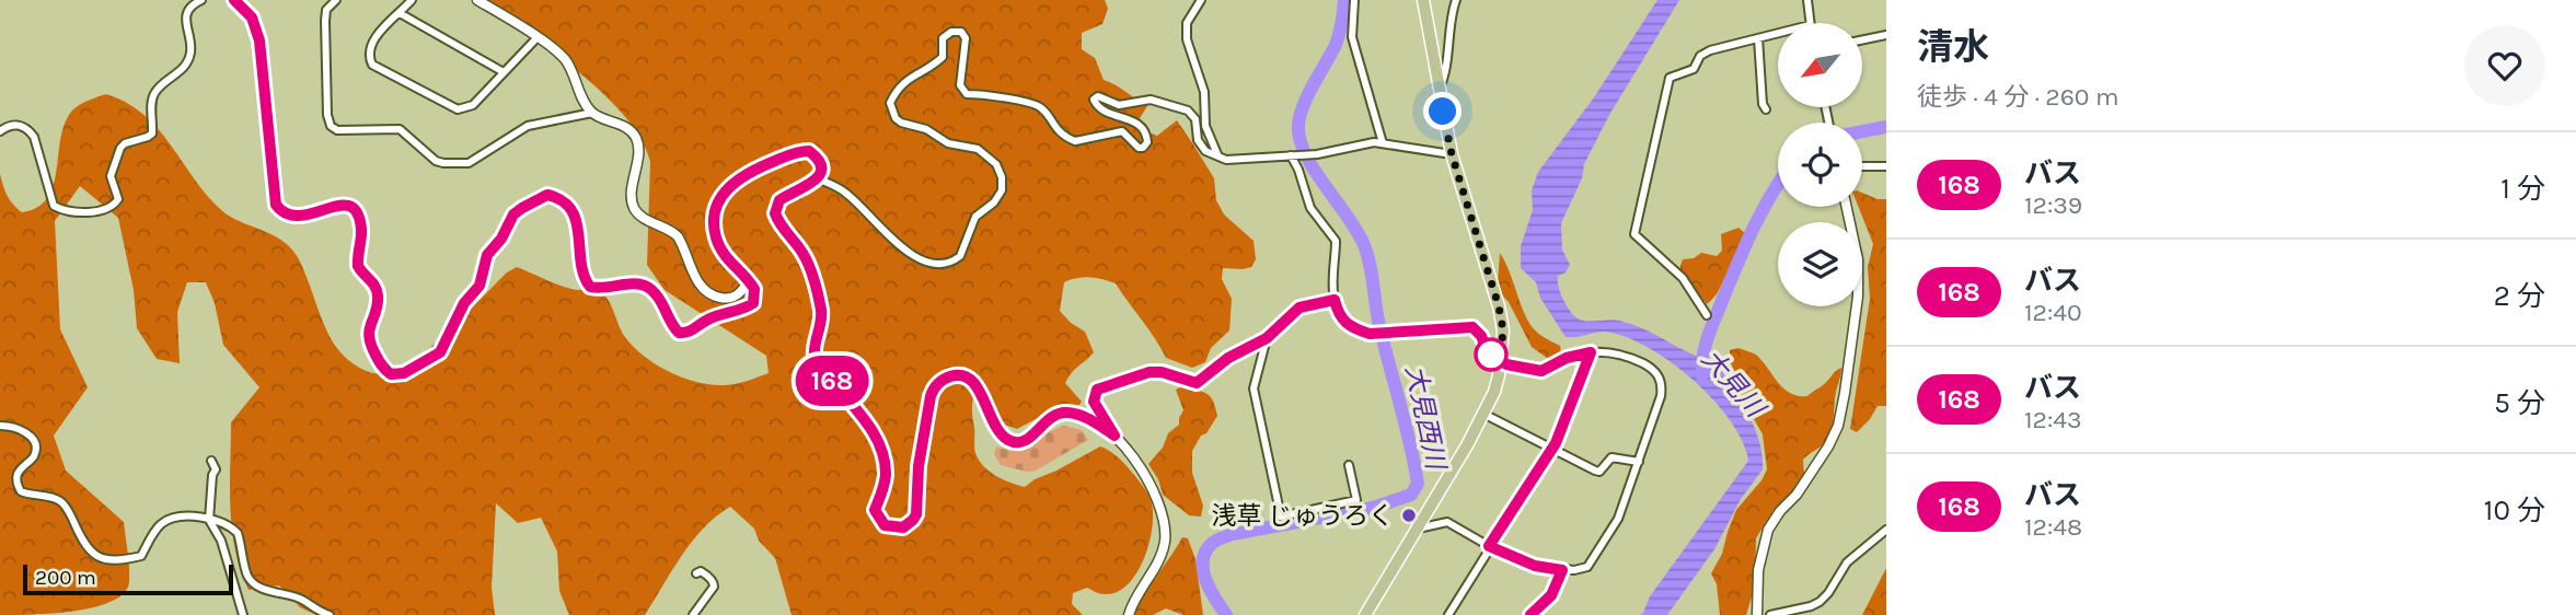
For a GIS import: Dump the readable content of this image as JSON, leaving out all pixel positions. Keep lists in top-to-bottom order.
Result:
{
  "water": ["大見川", "大見西川"],
  "places": ["浅草 じゅうろく"],
  "lines": ["bus line 168"],
  "scale_bar": "200 m",
  "north": "bottom left",
  "page": {
    "on_map": "168",
    "heading": ["清水", "徒歩 · 4 分 · 260 m"],
    "list": [
      {
        "mark": "168",
        "name": "バス",
        "note": "12:39",
        "value": "1 分"
      },
      {
        "mark": "168",
        "name": "バス",
        "note": "12:40",
        "value": "2 分"
      },
      {
        "mark": "168",
        "name": "バス",
        "note": "12:43",
        "value": "5 分"
      },
      {
        "mark": "168",
        "name": "バス",
        "note": "12:48",
        "value": "10 分"
      }
    ],
    "scale": "200 m"
  }
}
